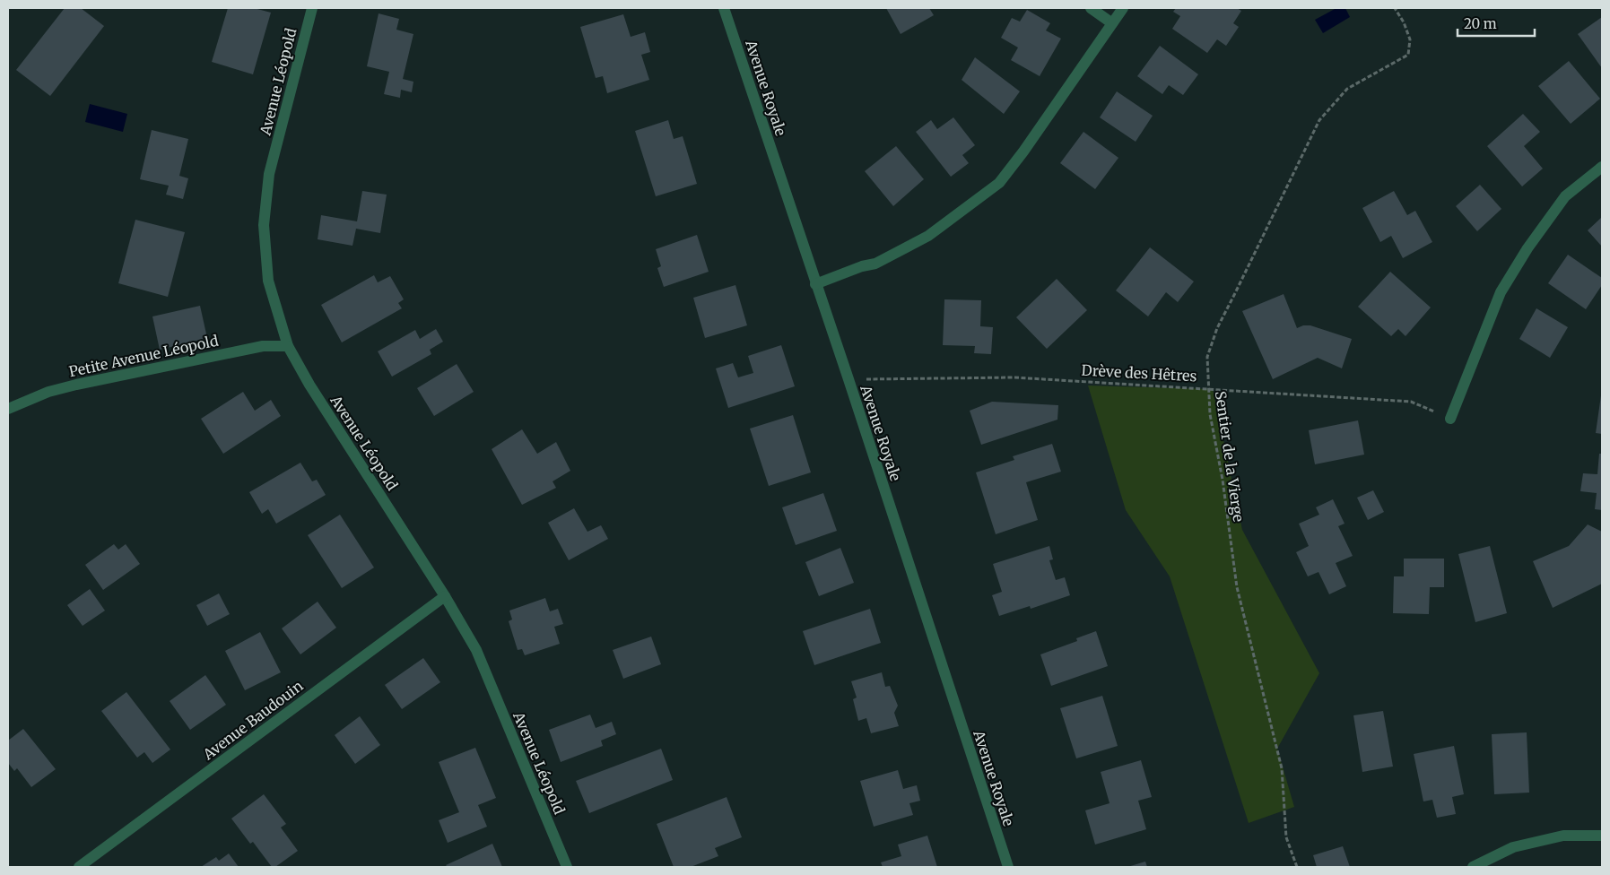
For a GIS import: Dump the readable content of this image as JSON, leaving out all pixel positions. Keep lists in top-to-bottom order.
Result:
{
  "streets": {
    "street": [
      "Avenue Léopold",
      "Avenue Royale",
      "Petite Avenue Léopold",
      "Avenue Baudouin"
    ],
    "path": ["Drève des Hêtres", "Sentier de la Vierge"]
  },
  "crossings": [
    ["Avenue Léopold", "Petite Avenue Léopold"],
    ["Avenue Léopold", "Avenue Baudouin"],
    ["Avenue Royale", "Drève des Hêtres"],
    ["Drève des Hêtres", "Sentier de la Vierge"]
  ],
  "scale_bar": "20 m"
}
